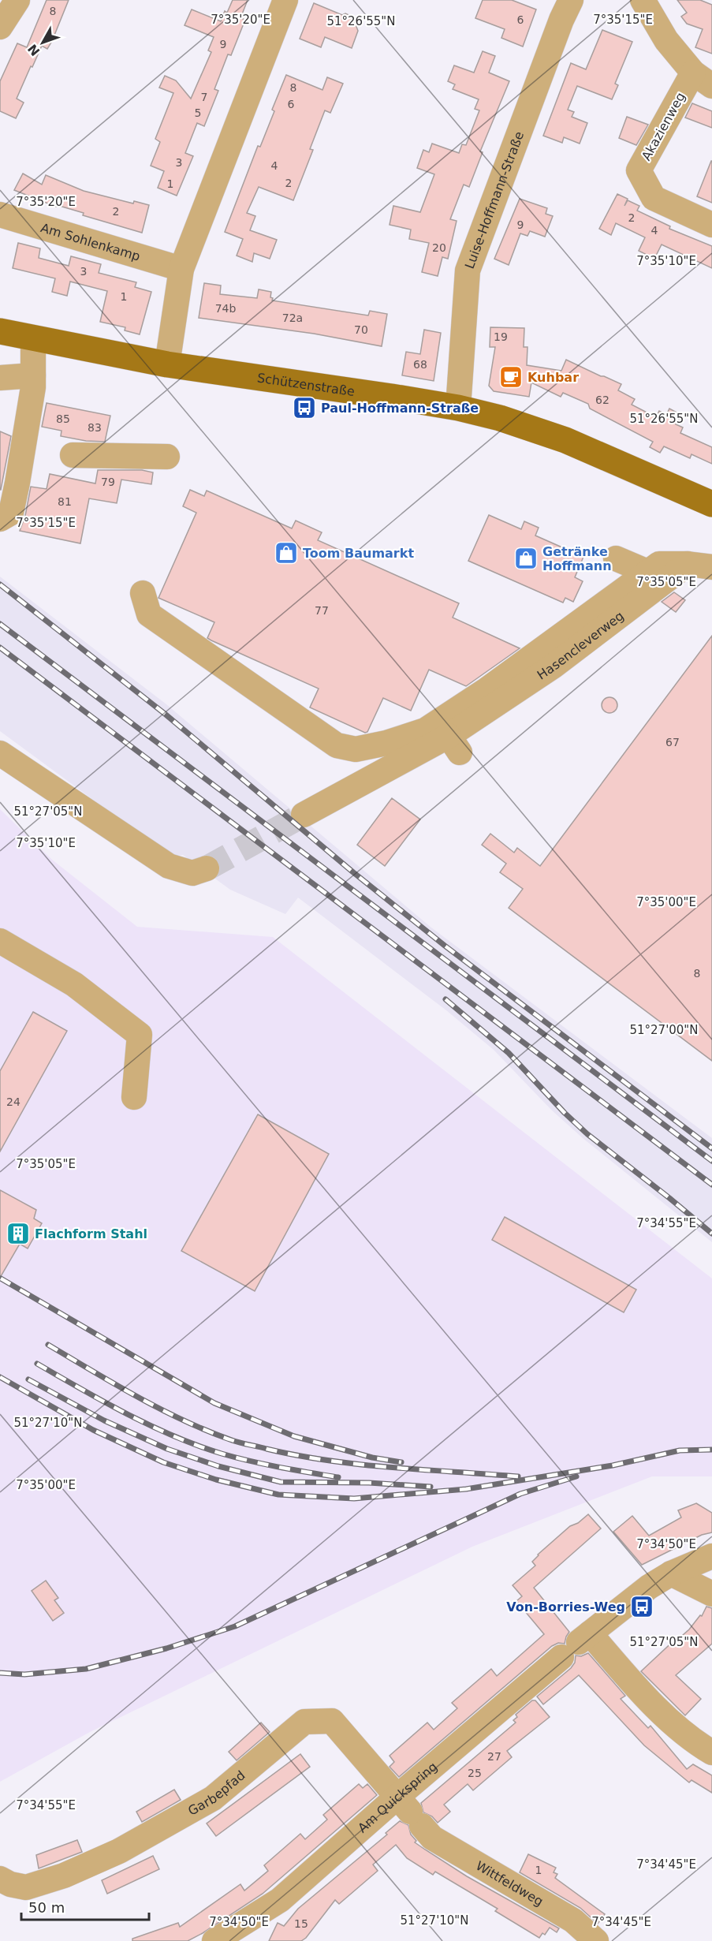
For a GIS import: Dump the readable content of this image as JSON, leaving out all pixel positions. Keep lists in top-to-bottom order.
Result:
{
  "streets": {
    "main road": ["Schützenstraße"],
    "street": [
      "Akazienweg",
      "Luise-Hoffmann-Straße",
      "Am Sohlenkamp",
      "Hasencleverweg",
      "Garbepfad",
      "Am Quickspring",
      "Wittfeldweg"
    ]
  },
  "crossings": [
    ["Luise-Hoffmann-Straße", "Schützenstraße"],
    ["Garbepfad", "Am Quickspring"],
    ["Garbepfad", "Wittfeldweg"],
    ["Am Quickspring", "Wittfeldweg"]
  ],
  "places": {
    "cafe": ["Kuhbar"],
    "bus stop": ["Paul-Hoffmann-Straße", "Von-Borries-Weg"],
    "shop": ["Toom Baumarkt", "Getränke Hoffmann"],
    "building": ["Flachform Stahl"]
  },
  "house_numbers": [
    "8",
    "6",
    "9",
    "8",
    "7",
    "6",
    "5",
    "3",
    "4",
    "2",
    "1",
    "2",
    "2",
    "9",
    "4",
    "20",
    "3",
    "1",
    "74b",
    "72a",
    "70",
    "19",
    "68",
    "62",
    "85",
    "83",
    "79",
    "81",
    "77",
    "67",
    "8",
    "24",
    "27",
    "25",
    "1",
    "15"
  ],
  "scale_bar": "50 m",
  "north": "bottom left",
  "coordinates": [
    "7°35'20\"E",
    "7°35'15\"E",
    "51°26'55\"N",
    "7°35'10\"E",
    "7°35'05\"E",
    "51°27'05\"N",
    "7°35'00\"E",
    "51°27'00\"N",
    "7°34'55\"E",
    "51°27'10\"N",
    "7°34'50\"E",
    "7°34'45\"E"
  ]
}
